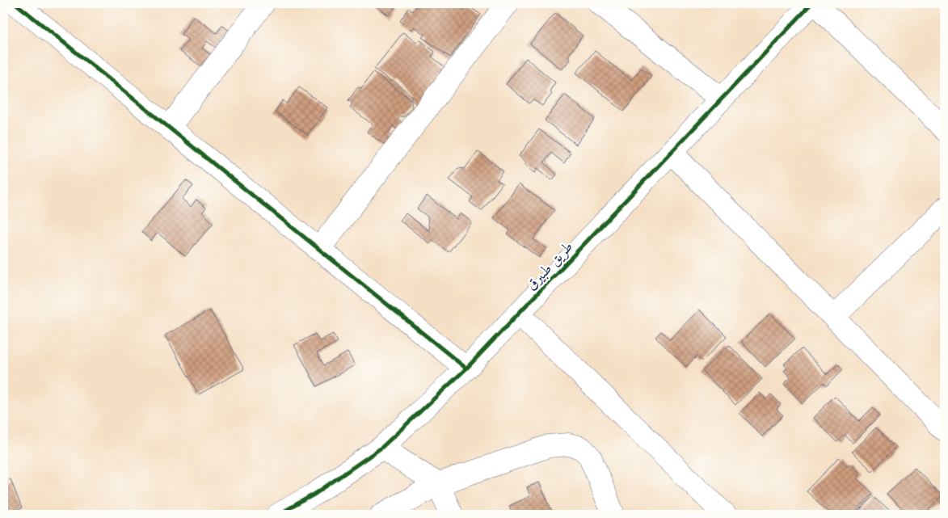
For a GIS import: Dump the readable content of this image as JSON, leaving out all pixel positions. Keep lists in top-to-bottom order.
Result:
{
  "streets": {
    "street": ["طريق طبيرق"]
  }
}
